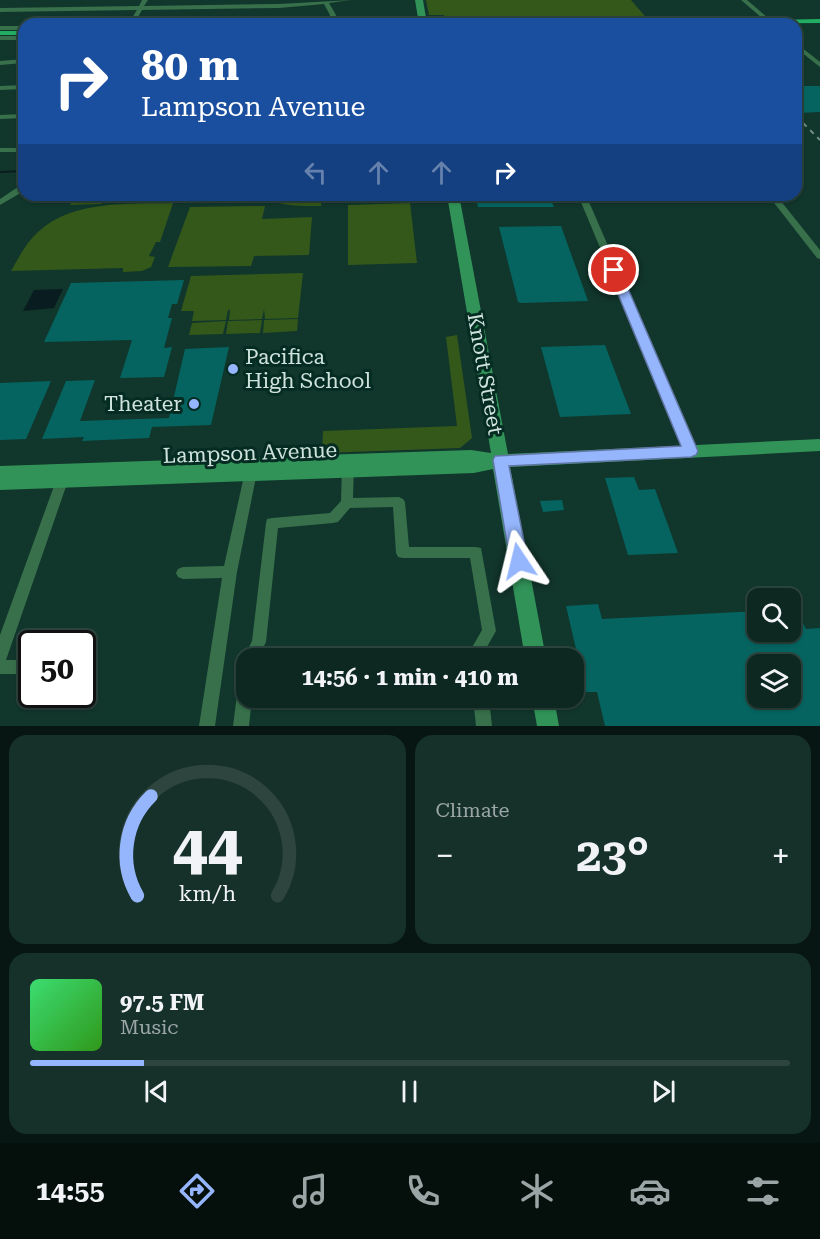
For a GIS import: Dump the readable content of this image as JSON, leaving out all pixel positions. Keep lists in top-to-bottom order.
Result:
{
  "streets": {
    "main road": ["Knott Street", "Lampson Avenue"]
  },
  "crossings": [
    ["Knott Street", "Lampson Avenue"]
  ],
  "places": ["Pacifica High School", "Theater"],
  "page": {
    "turn": ["80 m", "Lampson Avenue"],
    "limit": "50",
    "trip": "14:56 · 1 min · 410 m",
    "tile": "Climate",
    "heat": ["−", "23°", "+"],
    "song": ["97.5 FM", "Music"],
    "tabs": "14:55",
    "gauge": ["44", "km/h"]
  }
}
